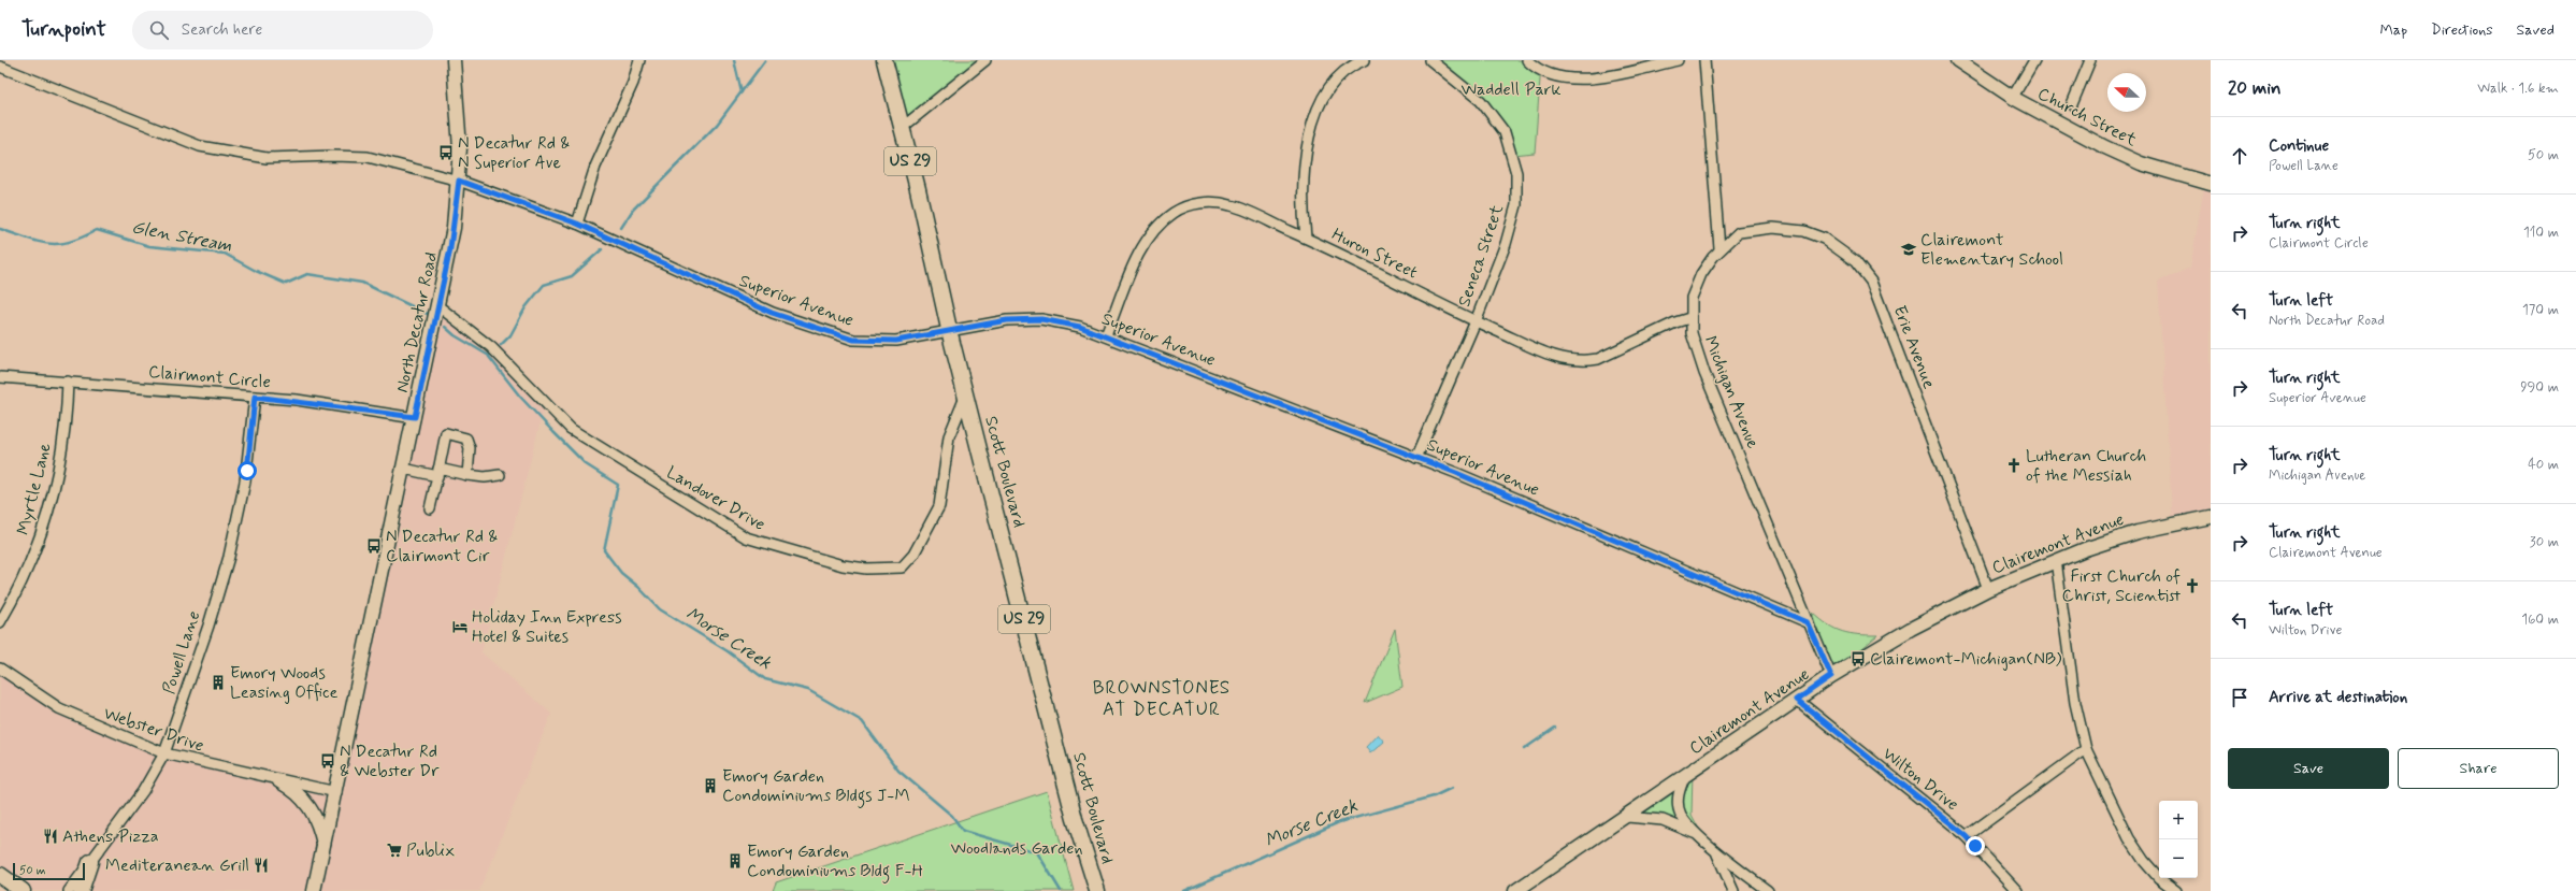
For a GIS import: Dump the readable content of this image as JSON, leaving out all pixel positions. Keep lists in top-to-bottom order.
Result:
{
  "streets": {
    "main road": [
      "Church Street",
      "US 29",
      "North Decatur Road",
      "Scott Boulevard",
      "Clairemont Avenue"
    ],
    "street": [
      "Huron Street",
      "Seneca Street",
      "Superior Avenue",
      "Erie Avenue",
      "Clairmont Circle",
      "Michigan Avenue",
      "Myrtle Lane",
      "Landover Drive",
      "Powell Lane",
      "Webster Drive",
      "Wilton Drive"
    ]
  },
  "crossings": [
    ["Huron Street", "Seneca Street"],
    ["Huron Street", "Superior Avenue"],
    ["Huron Street", "Michigan Avenue"],
    ["Seneca Street", "Superior Avenue"],
    ["Superior Avenue", "North Decatur Road"],
    ["Superior Avenue", "Michigan Avenue"],
    ["Superior Avenue", "Scott Boulevard"],
    ["North Decatur Road", "Clairmont Circle"],
    ["North Decatur Road", "Landover Drive"],
    ["North Decatur Road", "Webster Drive"],
    ["Erie Avenue", "Michigan Avenue"],
    ["Erie Avenue", "Clairemont Avenue"],
    ["Clairmont Circle", "Myrtle Lane"],
    ["Clairmont Circle", "Powell Lane"],
    ["Michigan Avenue", "Clairemont Avenue"],
    ["Scott Boulevard", "Landover Drive"],
    ["Clairemont Avenue", "Wilton Drive"],
    ["Powell Lane", "Webster Drive"]
  ],
  "districts": ["BROWNSTONES AT DECATUR"],
  "water": ["Glen Stream", "Morse Creek"],
  "parks": ["Waddell Park", "Woodlands Garden"],
  "places": {
    "bus stop": [
      "N Decatur Rd & N Superior Ave",
      "N Decatur Rd & Clairmont Cir",
      "Clairemont-Michigan(NB)",
      "N Decatur Rd & Webster Dr"
    ],
    "school or university": ["Clairemont Elementary School"],
    "church": ["Lutheran Church of the Messiah", "First Church of Christ, Scientist"],
    "hotel": ["Holiday Inn Express Hotel & Suites"],
    "building": ["Emory Woods Leasing Office", "Emory Garden Condominiums Bldgs J-M", "Emory Garden Condominiums Bldg F-H"],
    "restaurant": ["Athens Pizza", "Mediteranean Grill"],
    "supermarket": ["Publix"]
  },
  "scale_bar": "50 m",
  "north": "left",
  "page": {
    "header": "Turnpoint",
    "search": "Search here",
    "nav": ["Map", "Directions", "Saved"],
    "heading": ["20 min", "Walk · 1.6 km"],
    "list": [
      ["Continue", "Powell Lane", "50 m"],
      ["Turn right", "Clairmont Circle", "110 m"],
      ["Turn left", "North Decatur Road", "170 m"],
      ["Turn right", "Superior Avenue", "990 m"],
      ["Turn right", "Michigan Avenue", "40 m"],
      ["Turn right", "Clairemont Avenue", "30 m"],
      ["Turn left", "Wilton Drive", "160 m"],
      "Arrive at destination"
    ],
    "buttons": ["Save", "Share"],
    "map_buttons": ["+", "−"],
    "scale": "50 m"
  }
}
